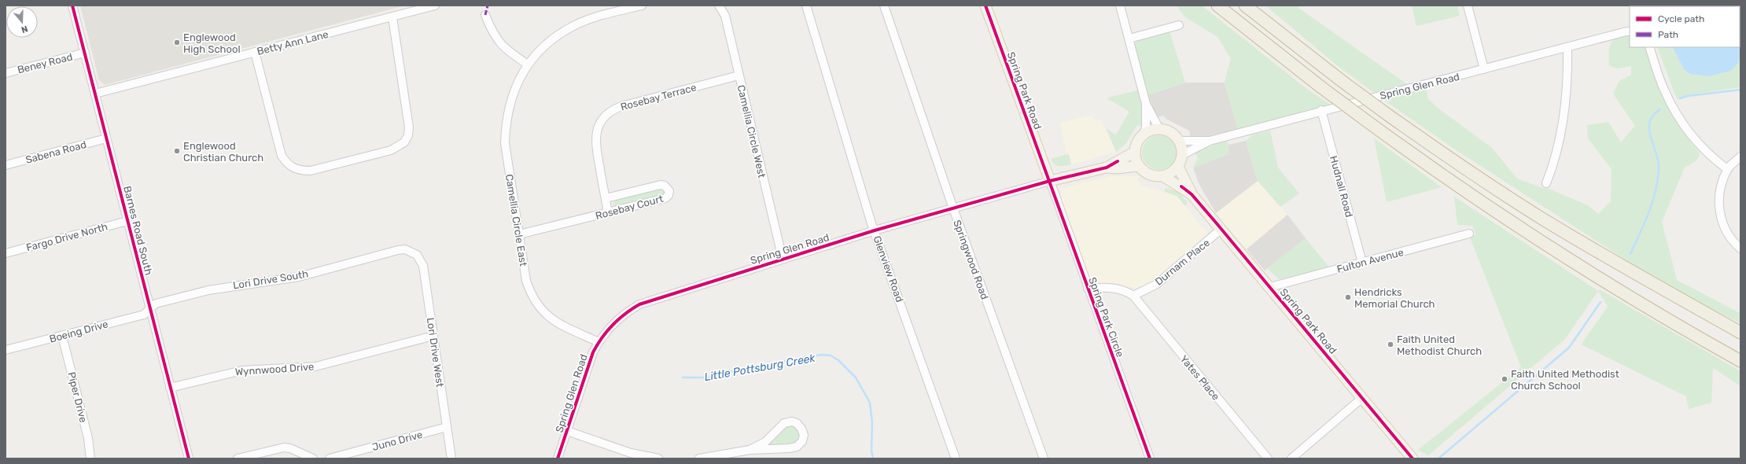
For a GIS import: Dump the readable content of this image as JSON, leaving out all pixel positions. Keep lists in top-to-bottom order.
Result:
{
  "streets": {
    "main road": ["Spring Glen Road", "Spring Park Road"],
    "street": [
      "Betty Ann Lane",
      "Beney Road",
      "Rosebay Terrace",
      "Camellia Circle West",
      "Sabena Road",
      "Hudnall Road",
      "Rosebay Court",
      "Camellia Circle East",
      "Barnes Road South",
      "Fargo Drive North",
      "Springwood Road",
      "Fulton Avenue",
      "Durnam Place",
      "Glenview Road",
      "Lori Drive South",
      "Spring Park Circle",
      "Boeing Drive",
      "Lori Drive West",
      "Wynnwood Drive",
      "Yates Place",
      "Piper Drive",
      "Juno Drive"
    ]
  },
  "crossings": [
    ["Betty Ann Lane", "Barnes Road South"],
    ["Beney Road", "Barnes Road South"],
    ["Spring Glen Road", "Spring Park Road"],
    ["Spring Glen Road", "Camellia Circle West"],
    ["Spring Glen Road", "Hudnall Road"],
    ["Spring Glen Road", "Camellia Circle East"],
    ["Spring Glen Road", "Springwood Road"],
    ["Spring Glen Road", "Glenview Road"],
    ["Spring Glen Road", "Spring Park Circle"],
    ["Spring Park Road", "Fulton Avenue"],
    ["Spring Park Road", "Durnam Place"],
    ["Spring Park Road", "Spring Park Circle"],
    ["Rosebay Terrace", "Camellia Circle West"],
    ["Rosebay Terrace", "Rosebay Court"],
    ["Sabena Road", "Barnes Road South"],
    ["Hudnall Road", "Fulton Avenue"],
    ["Rosebay Court", "Camellia Circle East"],
    ["Barnes Road South", "Fargo Drive North"],
    ["Barnes Road South", "Lori Drive South"],
    ["Barnes Road South", "Boeing Drive"],
    ["Barnes Road South", "Wynnwood Drive"],
    ["Durnam Place", "Yates Place"],
    ["Lori Drive South", "Boeing Drive"],
    ["Lori Drive South", "Lori Drive West"],
    ["Boeing Drive", "Piper Drive"],
    ["Lori Drive West", "Wynnwood Drive"],
    ["Lori Drive West", "Juno Drive"]
  ],
  "water": ["Little Pottsburg Creek"],
  "places": [
    "Englewood High School",
    "Englewood Christian Church",
    "Hendricks Memorial Church",
    "Faith United Methodist Church",
    "Faith United Methodist Church School"
  ],
  "legend": ["Cycle path", "Path"],
  "north": "bottom"
}
